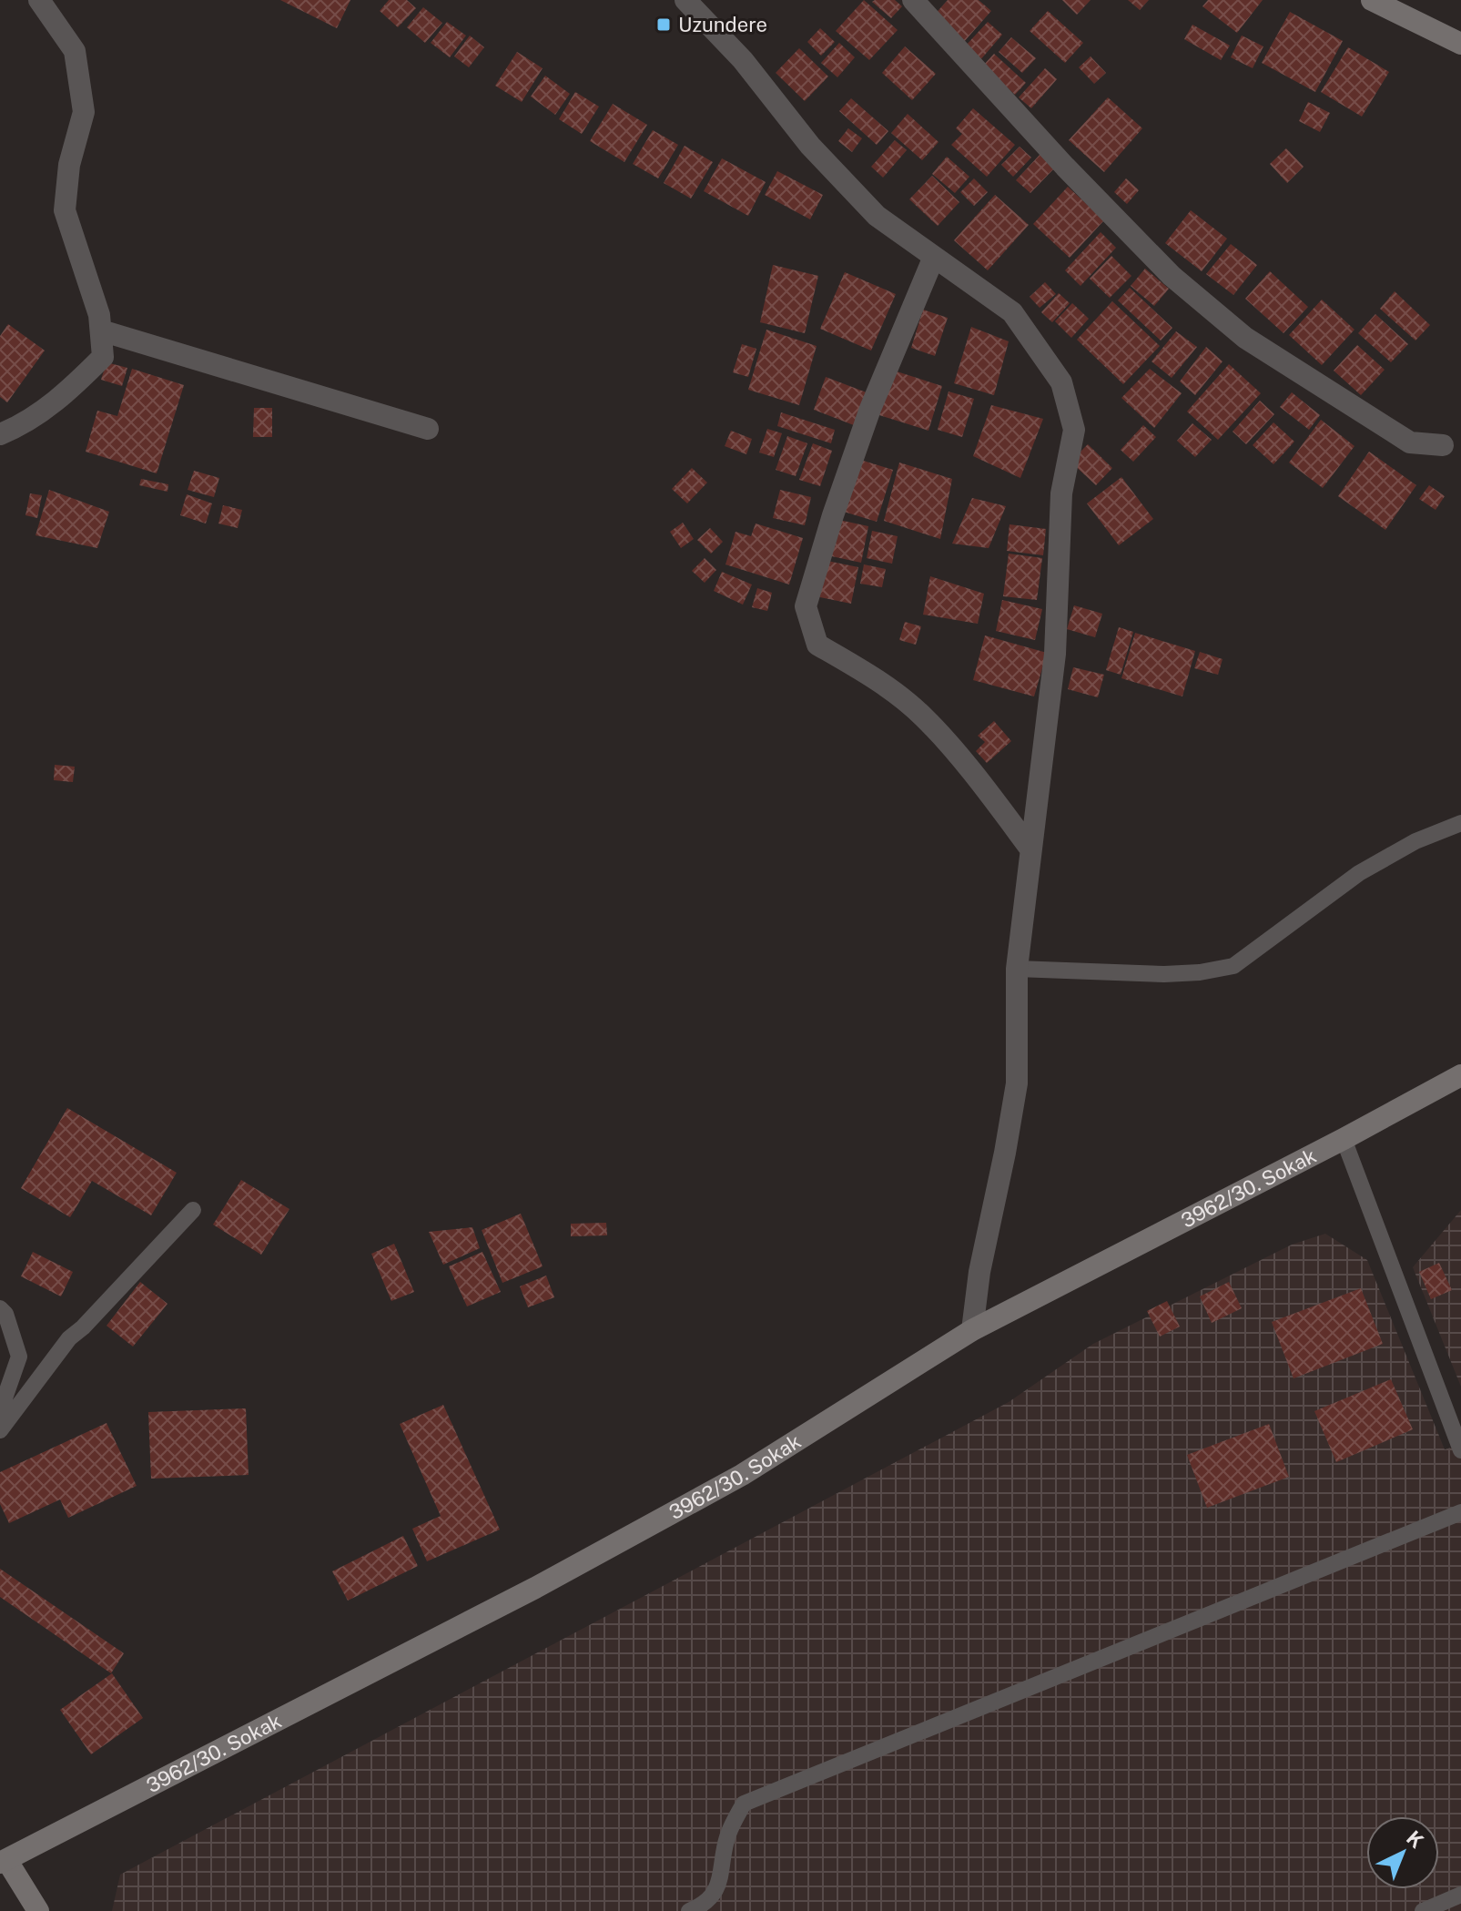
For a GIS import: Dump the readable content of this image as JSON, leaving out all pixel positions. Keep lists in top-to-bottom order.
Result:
{
  "streets": {
    "main road": ["3962/30. Sokak"]
  },
  "places": {
    "transit": ["Uzundere"]
  },
  "north": "top right"
}
